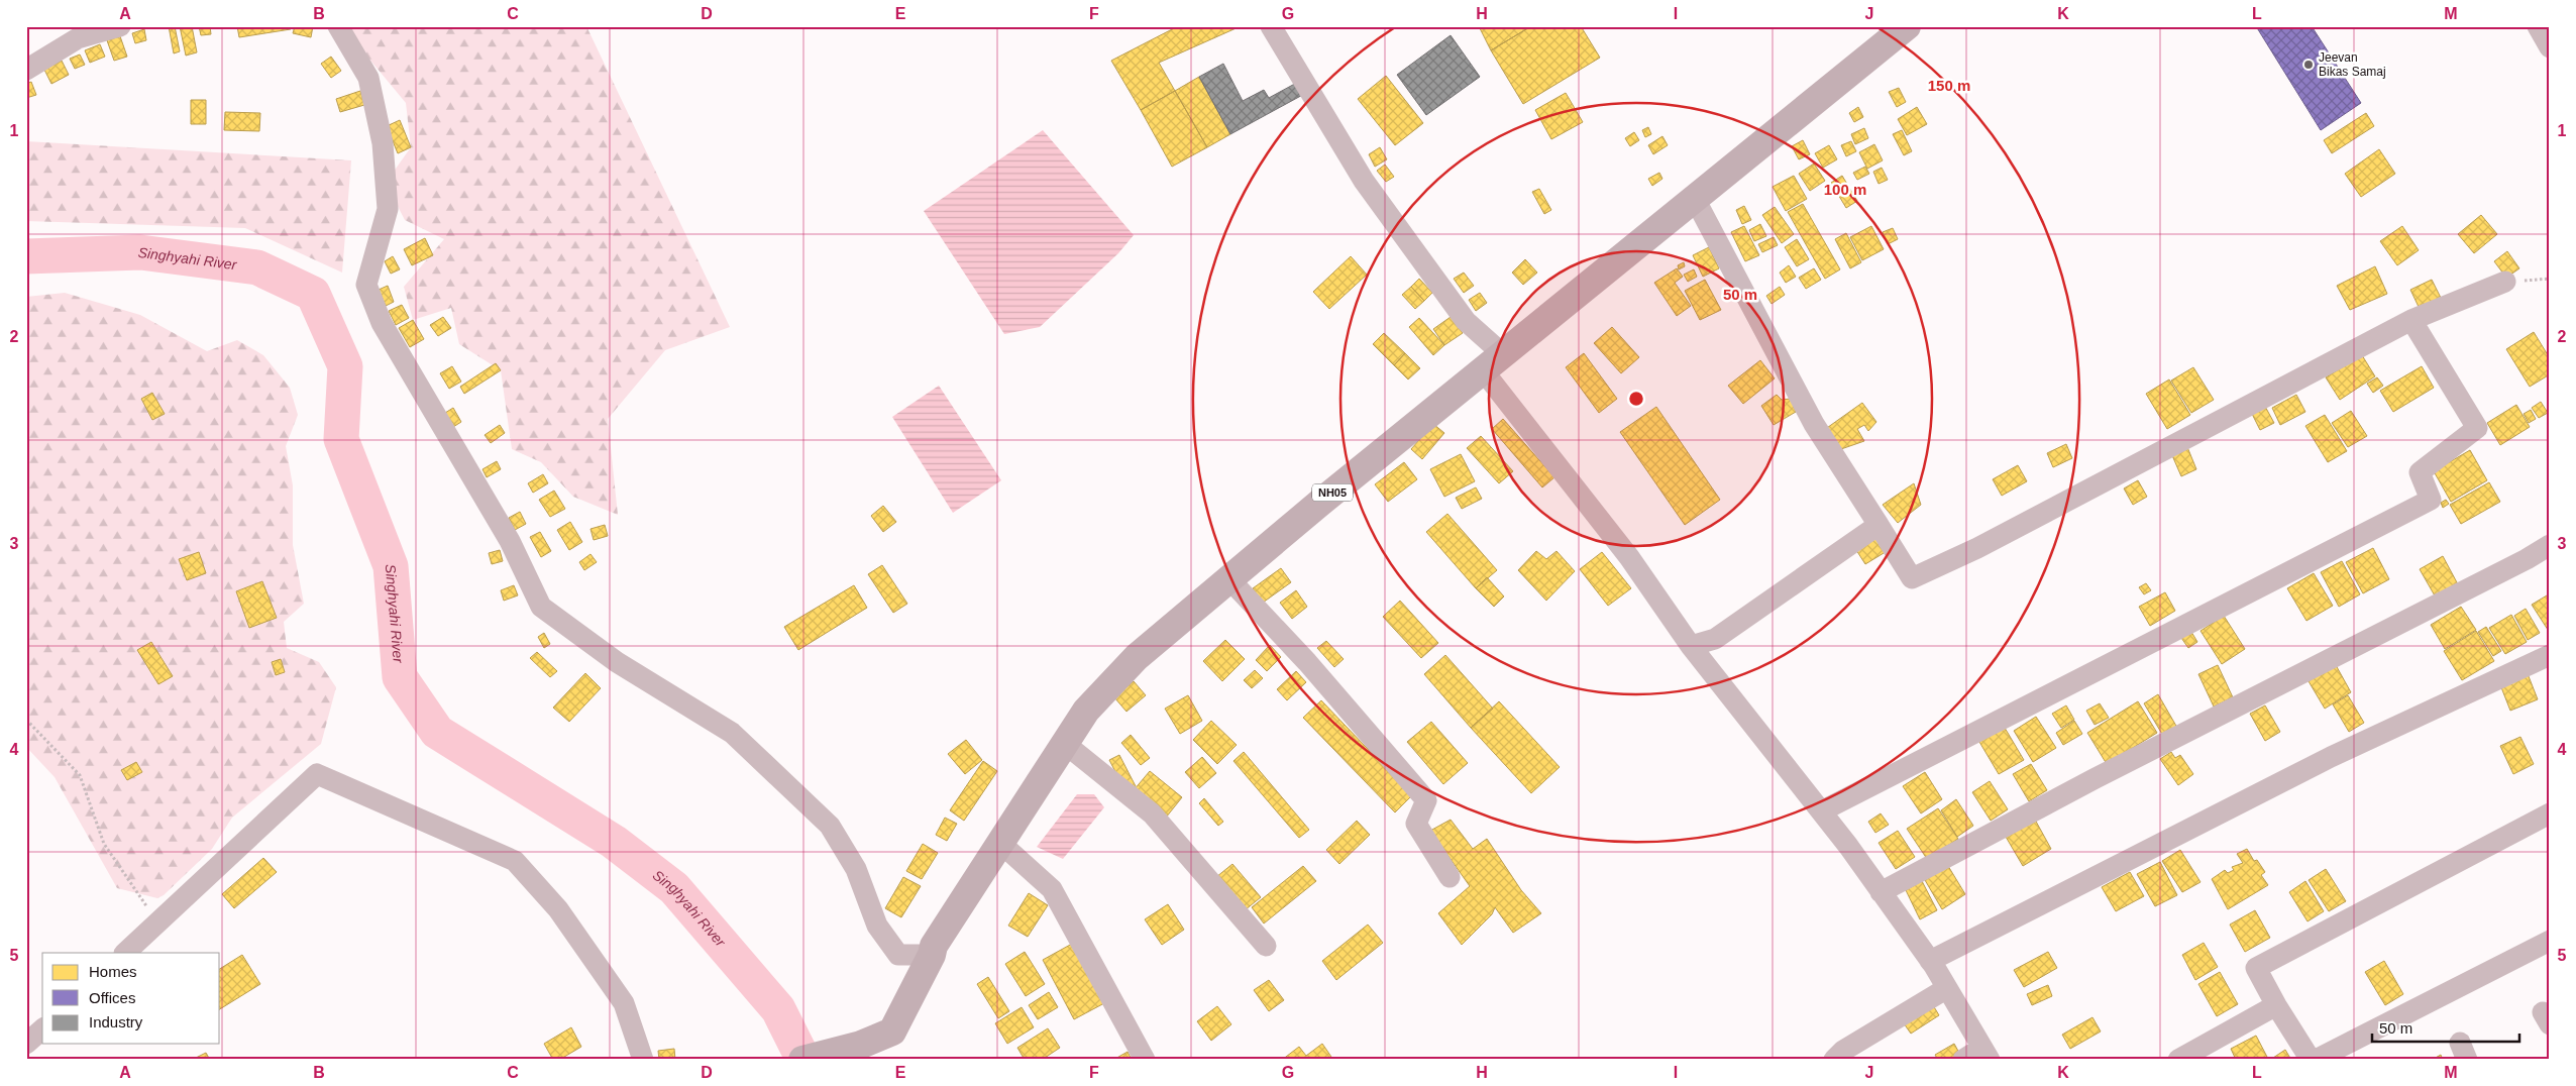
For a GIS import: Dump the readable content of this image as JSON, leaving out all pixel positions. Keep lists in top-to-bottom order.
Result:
{
  "streets": {
    "main road": ["NH05"]
  },
  "water": ["Singhyahi River"],
  "places": ["Jeevan Bikas Samaj"],
  "legend": ["Homes", "Offices", "Industry"],
  "scale_bar": "50 m",
  "grid": {
    "columns": [
      "A",
      "B",
      "C",
      "D",
      "E",
      "F",
      "G",
      "H",
      "I",
      "J",
      "K",
      "L",
      "M"
    ],
    "rows": [
      "1",
      "2",
      "3",
      "4",
      "5"
    ]
  },
  "rings": ["150 m", "100 m", "50 m"]
}
